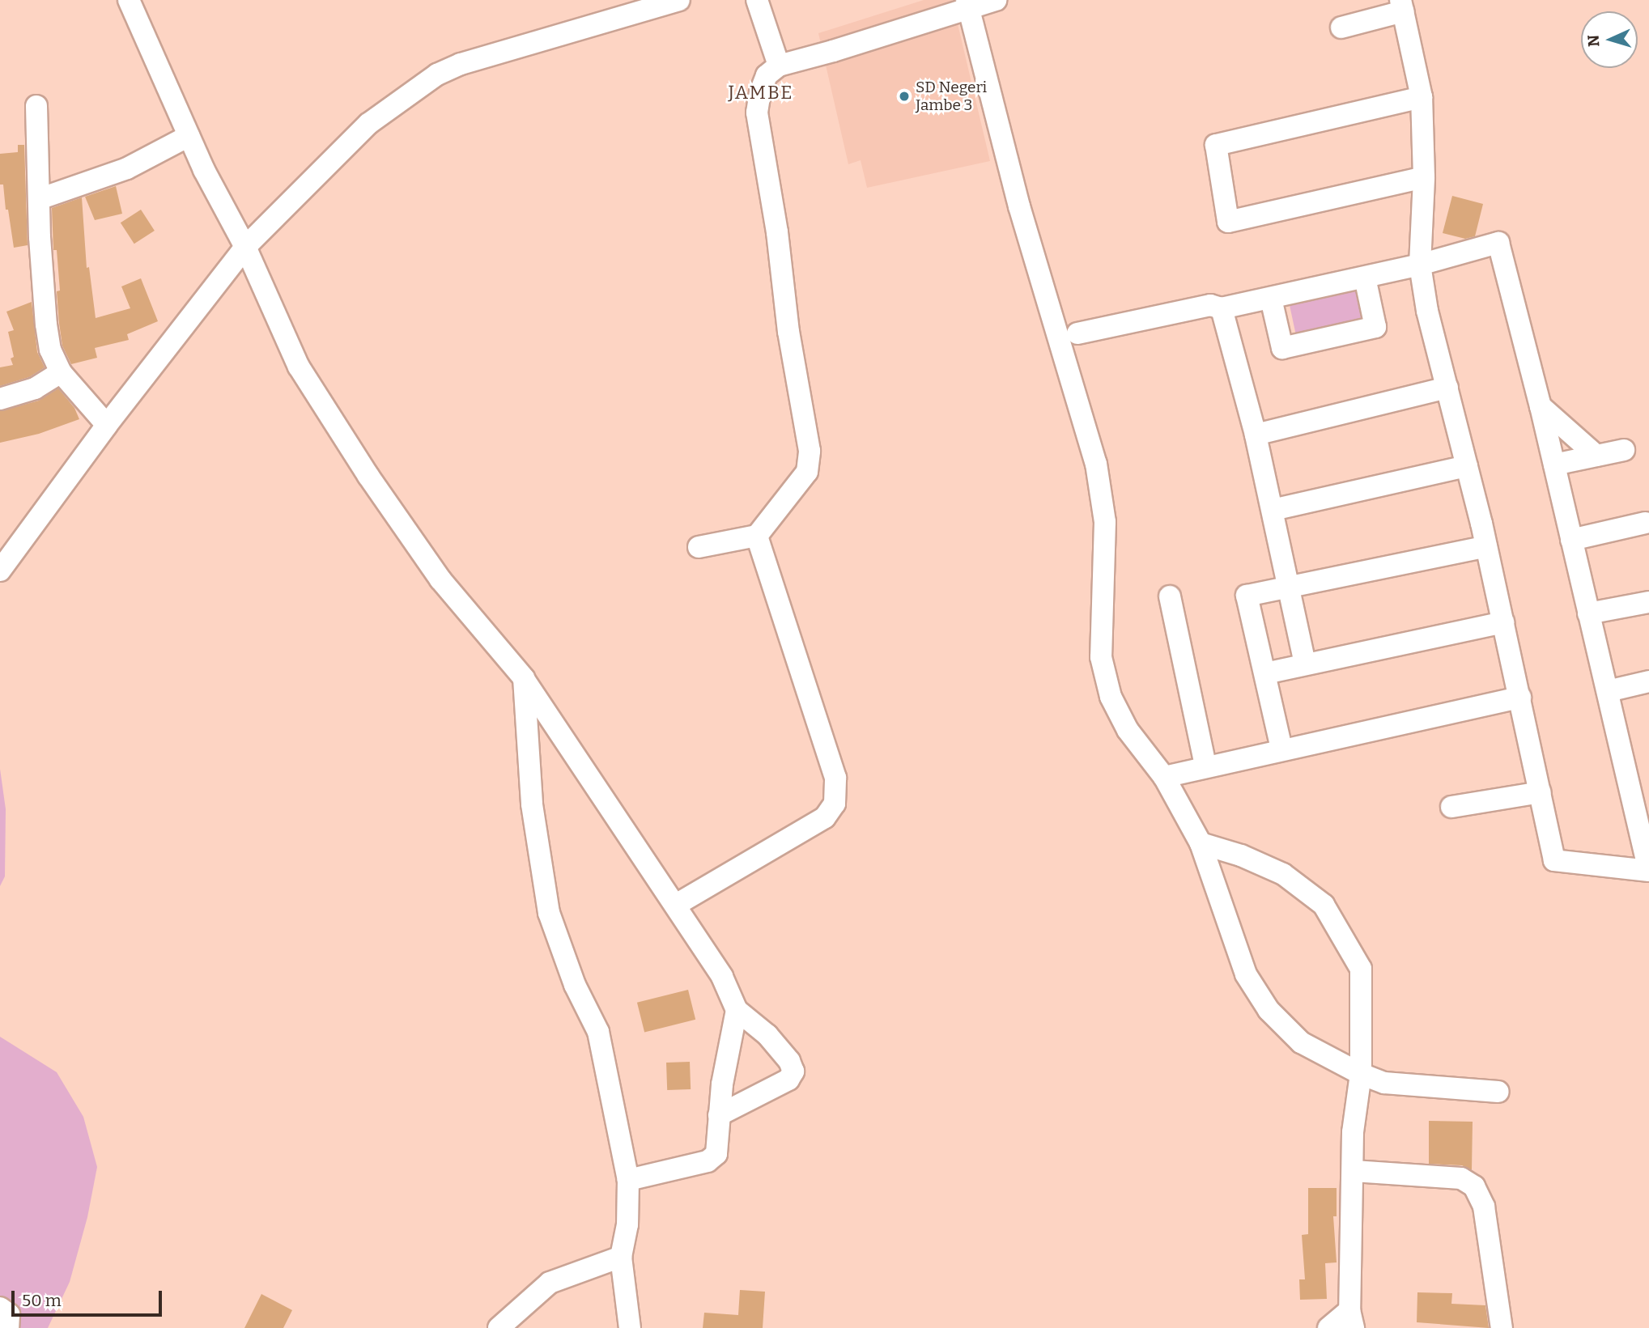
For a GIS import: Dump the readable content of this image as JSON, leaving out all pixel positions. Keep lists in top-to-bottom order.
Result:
{
  "districts": ["JAMBE"],
  "places": ["SD Negeri Jambe 3"],
  "scale_bar": "50 m",
  "north": "left"
}
